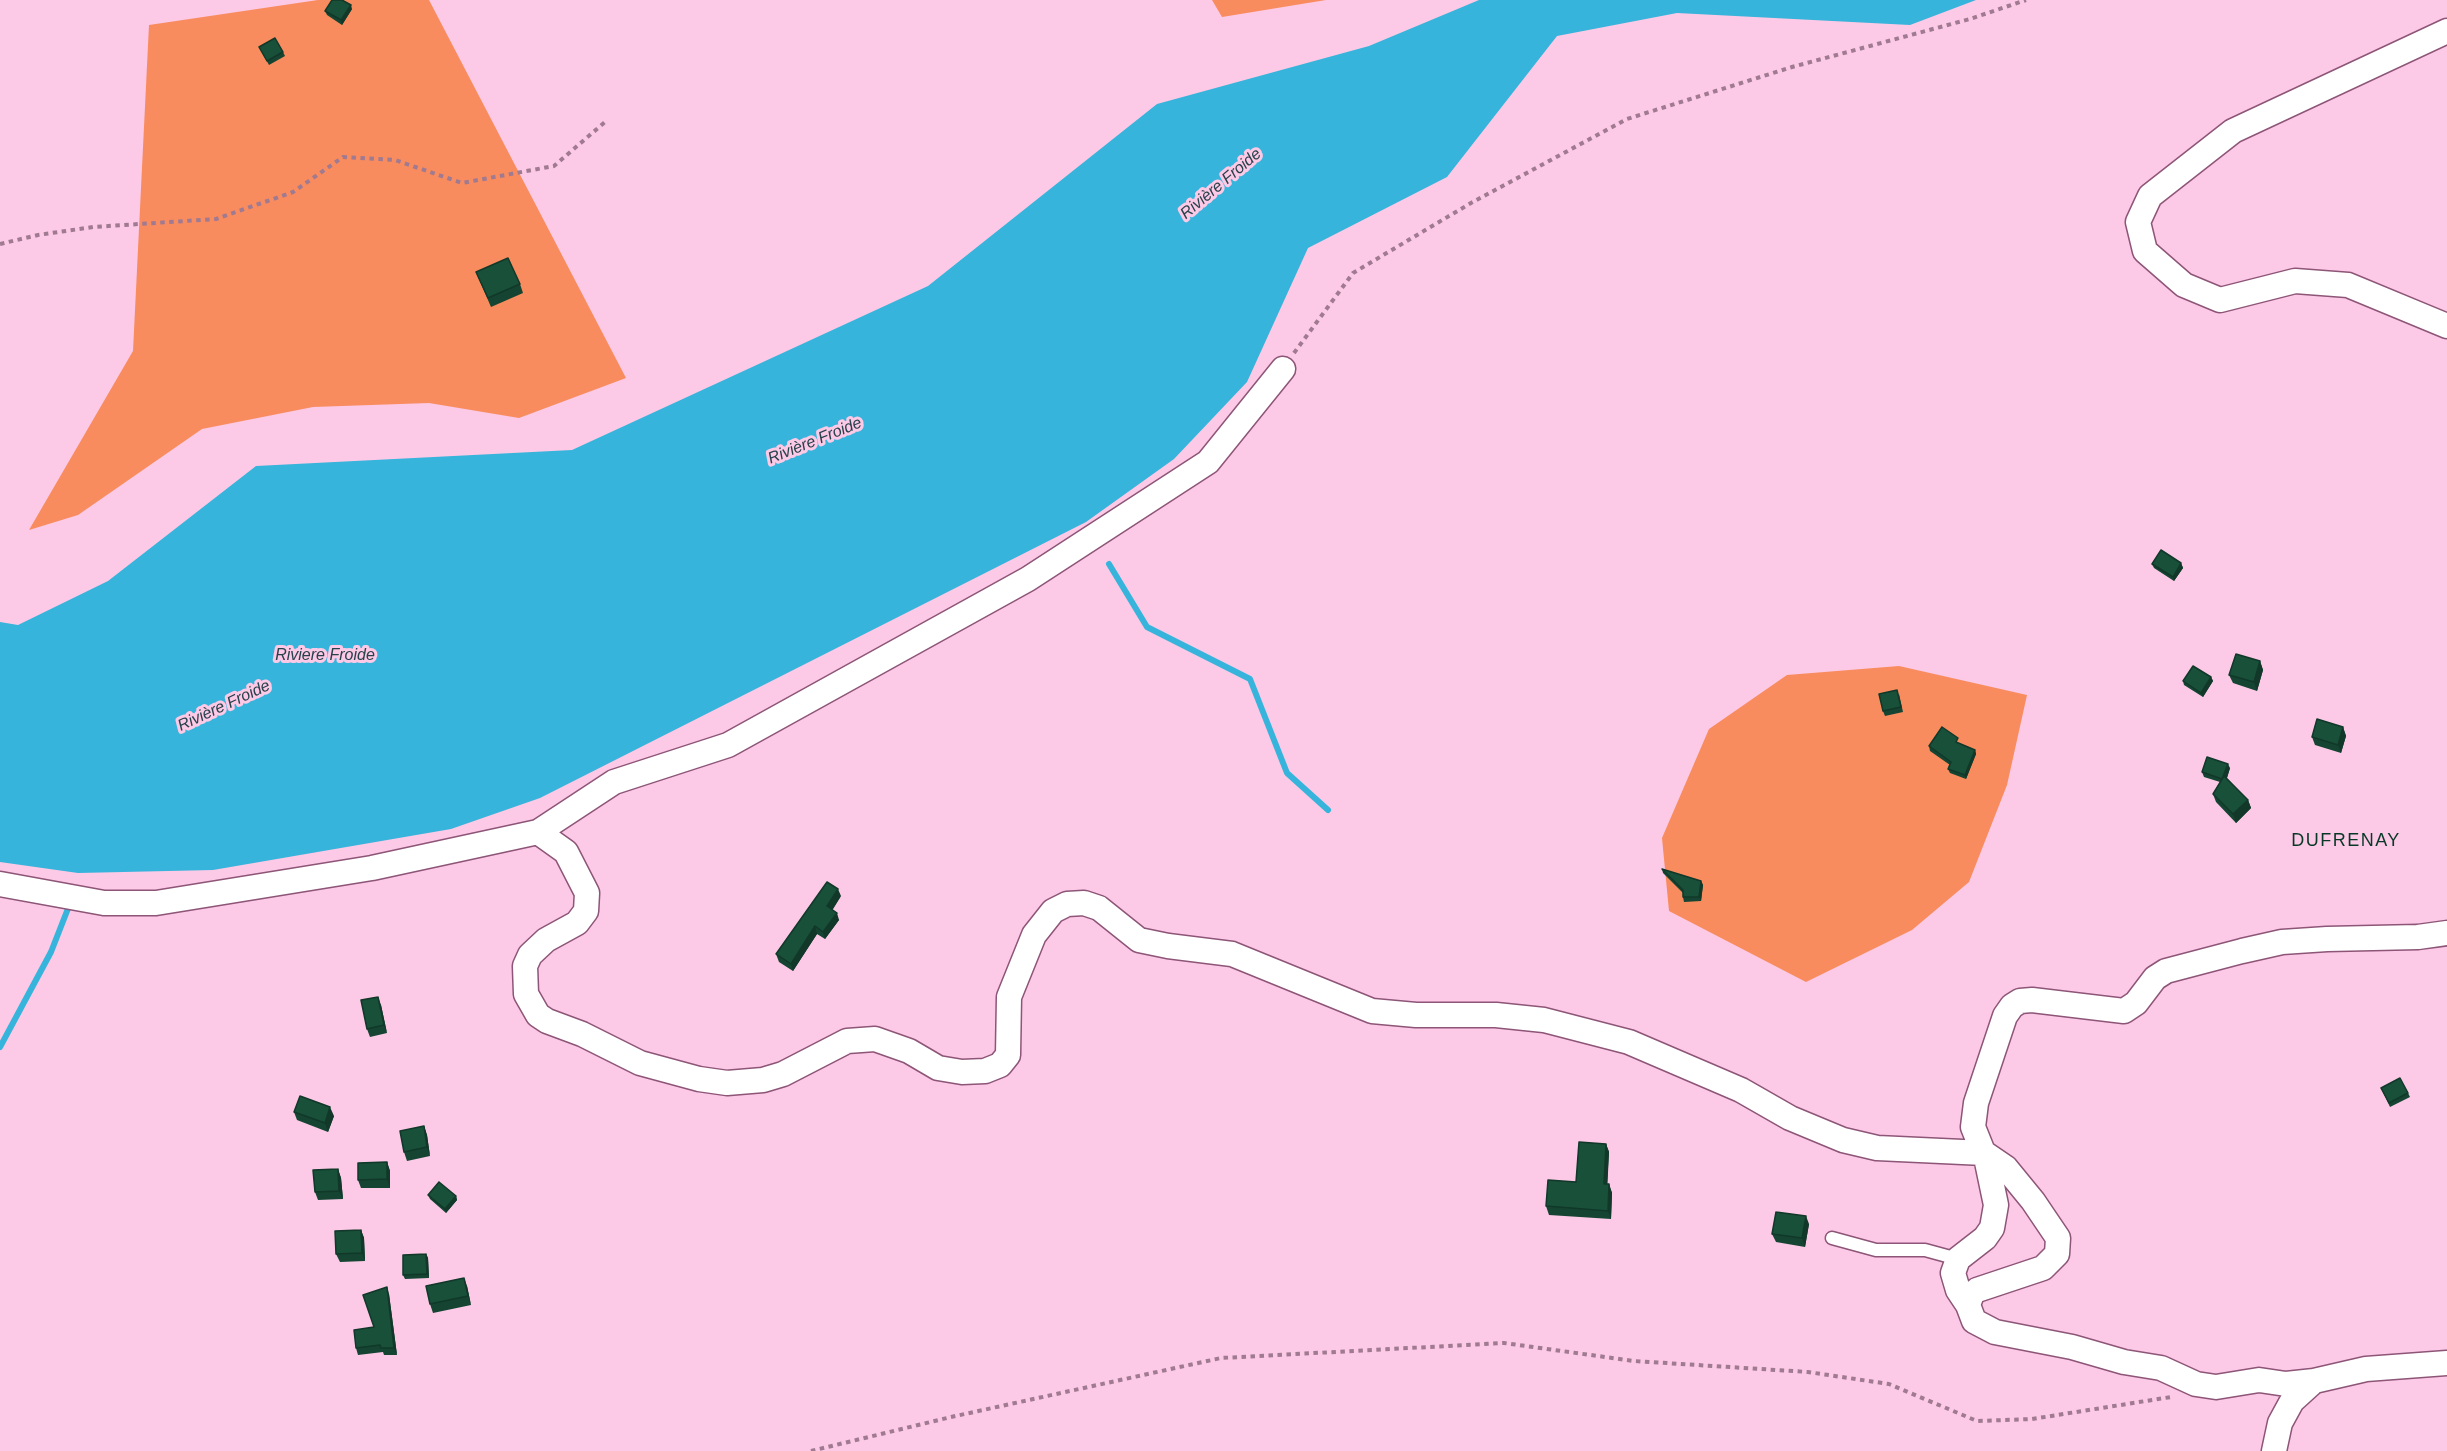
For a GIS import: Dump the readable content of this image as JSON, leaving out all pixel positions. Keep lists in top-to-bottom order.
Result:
{
  "districts": ["DUFRENAY"],
  "water": ["Rivière Froide", "Riviere Froide"]
}
